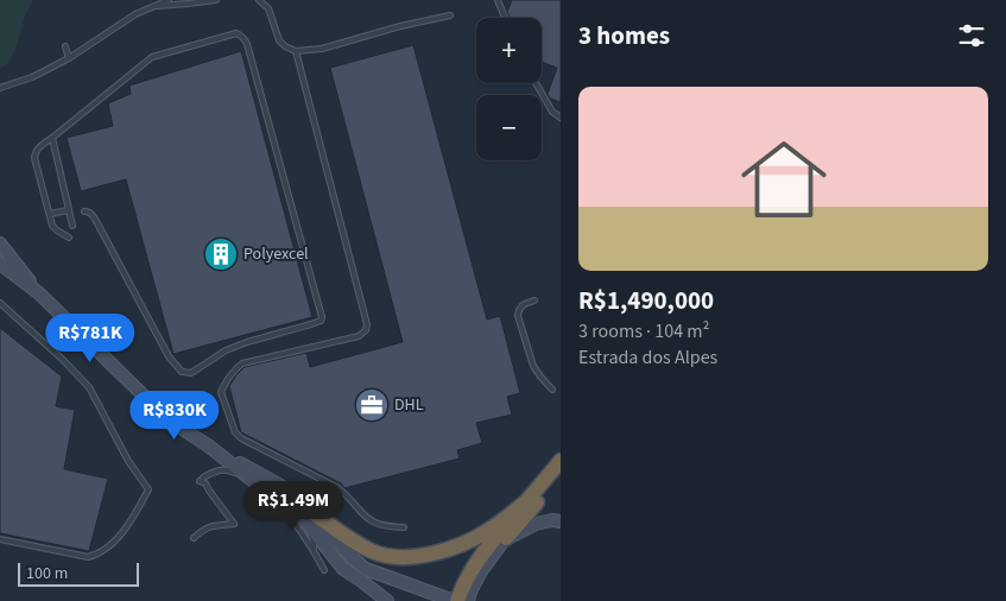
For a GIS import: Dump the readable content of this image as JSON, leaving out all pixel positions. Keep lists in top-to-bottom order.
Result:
{
  "places": {
    "building": ["Polyexcel"],
    "office": ["DHL"]
  },
  "scale_bar": "100 m",
  "page": {
    "heading": "3 homes",
    "map_buttons": ["+", "−"],
    "list": [
      {
        "name": "R$1,490,000",
        "note": "3 rooms · 104 m² · Estrada dos Alpes"
      }
    ],
    "price": ["R$781K", "R$830K", "R$1.49M"],
    "scale": "100 m"
  }
}
